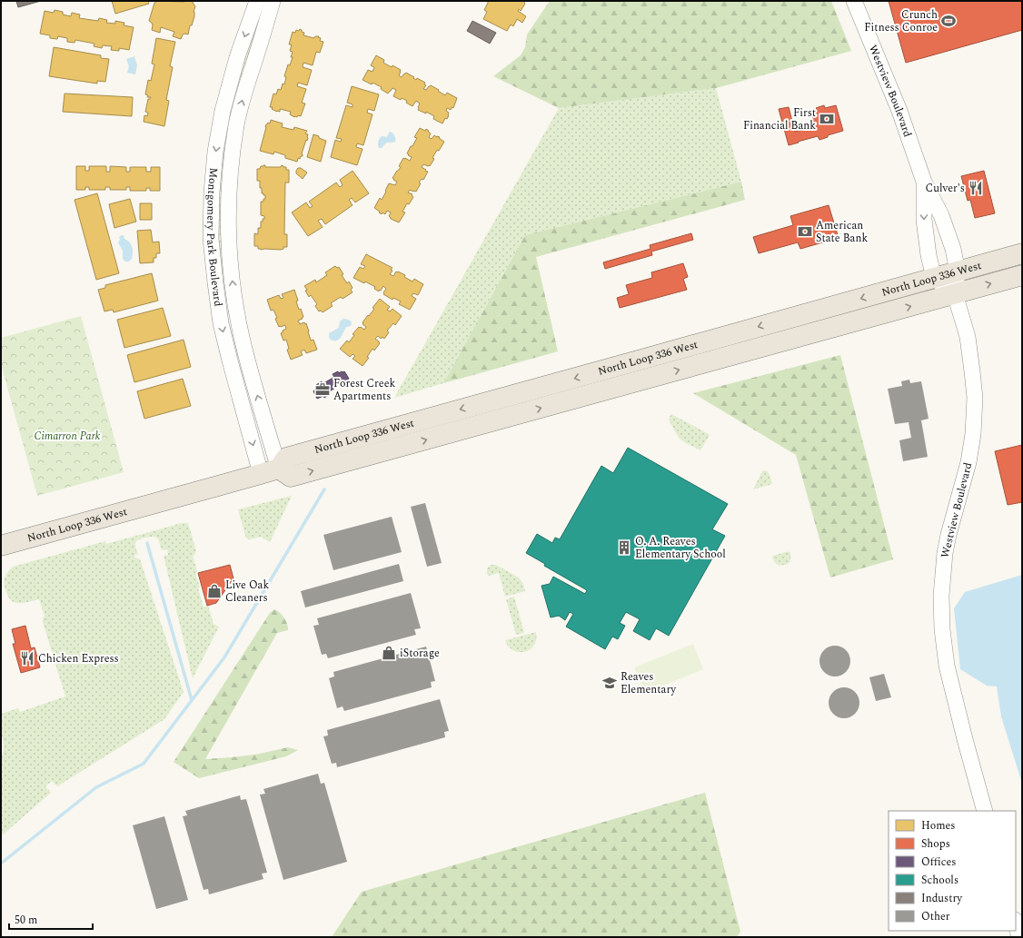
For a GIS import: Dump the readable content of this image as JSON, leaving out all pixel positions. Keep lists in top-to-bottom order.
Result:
{
  "streets": {
    "main road": ["North Loop 336 West"],
    "street": ["Westview Boulevard", "Montgomery Park Boulevard"]
  },
  "crossings": [
    ["Westview Boulevard", "North Loop 336 West"],
    ["Montgomery Park Boulevard", "North Loop 336 West"]
  ],
  "parks": ["Cimarron Park"],
  "places": {
    "sports": ["Crunch Fitness Conroe"],
    "bank": ["First Financial Bank", "American State Bank"],
    "restaurant": ["Culver's", "Chicken Express"],
    "office": ["Forest Creek Apartments"],
    "building": ["O. A. Reaves Elementary School"],
    "shop": ["Live Oak Cleaners", "iStorage"],
    "school or university": ["Reaves Elementary"]
  },
  "legend": [
    "Homes",
    "Shops",
    "Offices",
    "Schools",
    "Industry",
    "Other"
  ],
  "scale_bar": "50 m"
}
